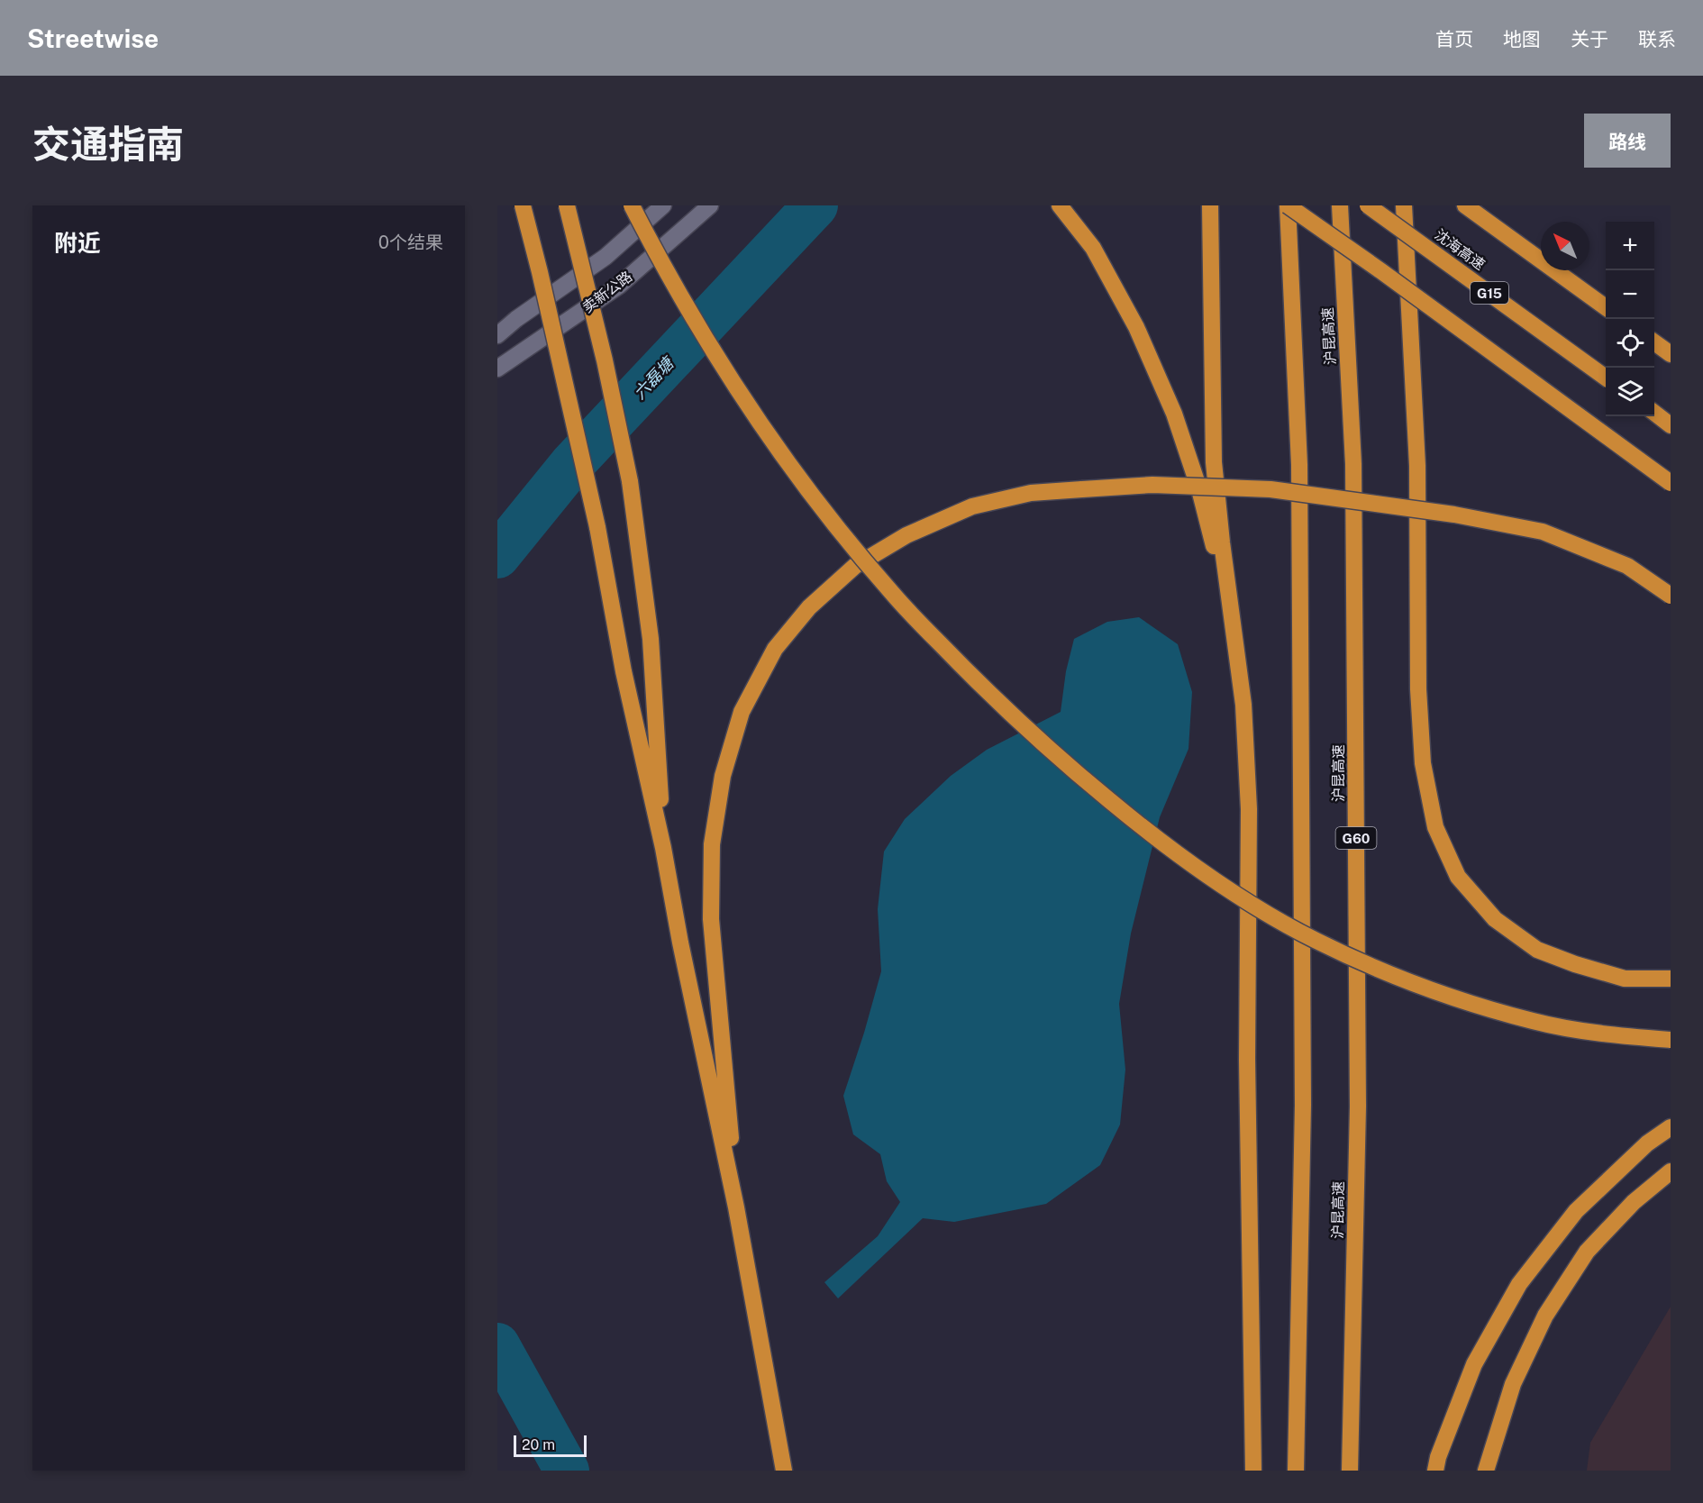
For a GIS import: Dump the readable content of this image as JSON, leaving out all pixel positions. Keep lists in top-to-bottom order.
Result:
{
  "streets": {
    "highway": [
      "沈海高速",
      "G15",
      "沪昆高速",
      "G60"
    ],
    "main road": ["卖新公路"]
  },
  "water": ["六磊塘"],
  "scale_bar": "20 m",
  "north": "top left",
  "page": {
    "header": "Streetwise",
    "nav": [
      "首页",
      "地图",
      "关于",
      "联系"
    ],
    "title": "交通指南",
    "buttons": "路线",
    "heading": ["附近", "0个结果"],
    "map_buttons": ["+", "−"],
    "scale": "20 m"
  }
}
